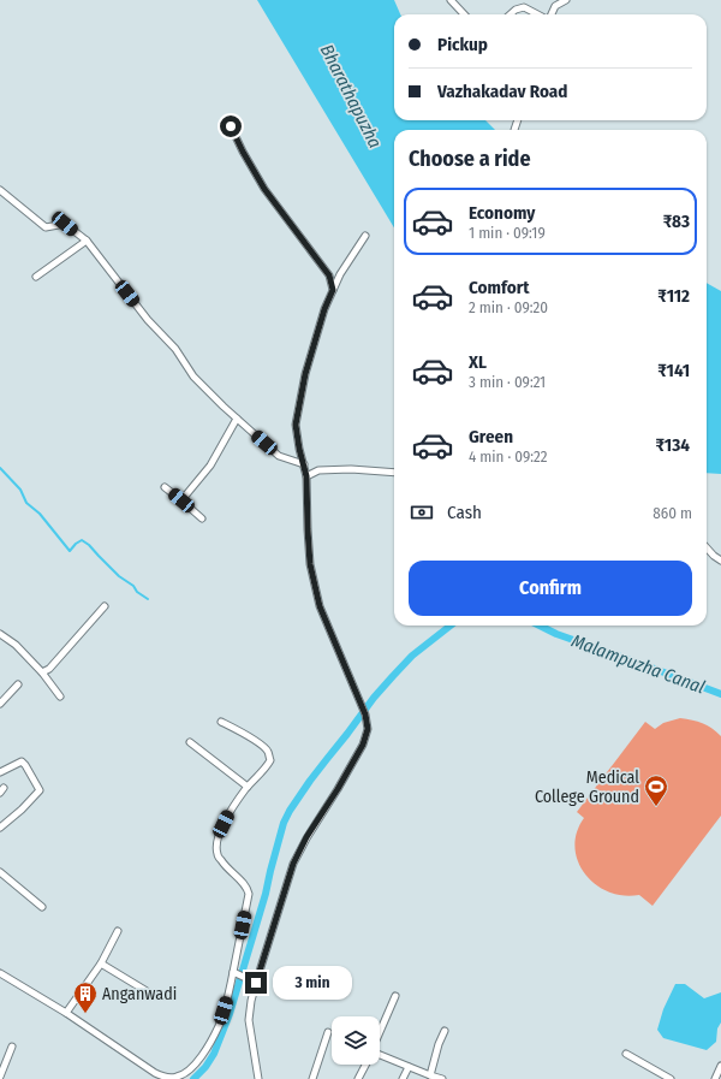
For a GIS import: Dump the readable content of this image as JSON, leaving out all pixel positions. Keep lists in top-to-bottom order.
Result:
{
  "water": ["Bharathapuzha", "Malampuzha Canal"],
  "places": {
    "sports": ["Medical College Ground"],
    "building": ["Anganwadi"]
  },
  "page": {
    "banner": ["Pickup", "Vazhakadav Road"],
    "heading": "Choose a ride",
    "list": [
      {
        "name": "Economy",
        "note": "1 min · 09:19",
        "value": "₹83"
      },
      {
        "name": "Comfort",
        "note": "2 min · 09:20",
        "value": "₹112"
      },
      {
        "name": "XL",
        "note": "3 min · 09:21",
        "value": "₹141"
      },
      {
        "name": "Green",
        "note": "4 min · 09:22",
        "value": "₹134"
      }
    ],
    "pay": ["Cash", "860 m"],
    "buttons": "Confirm",
    "bubble": "3 min"
  }
}
